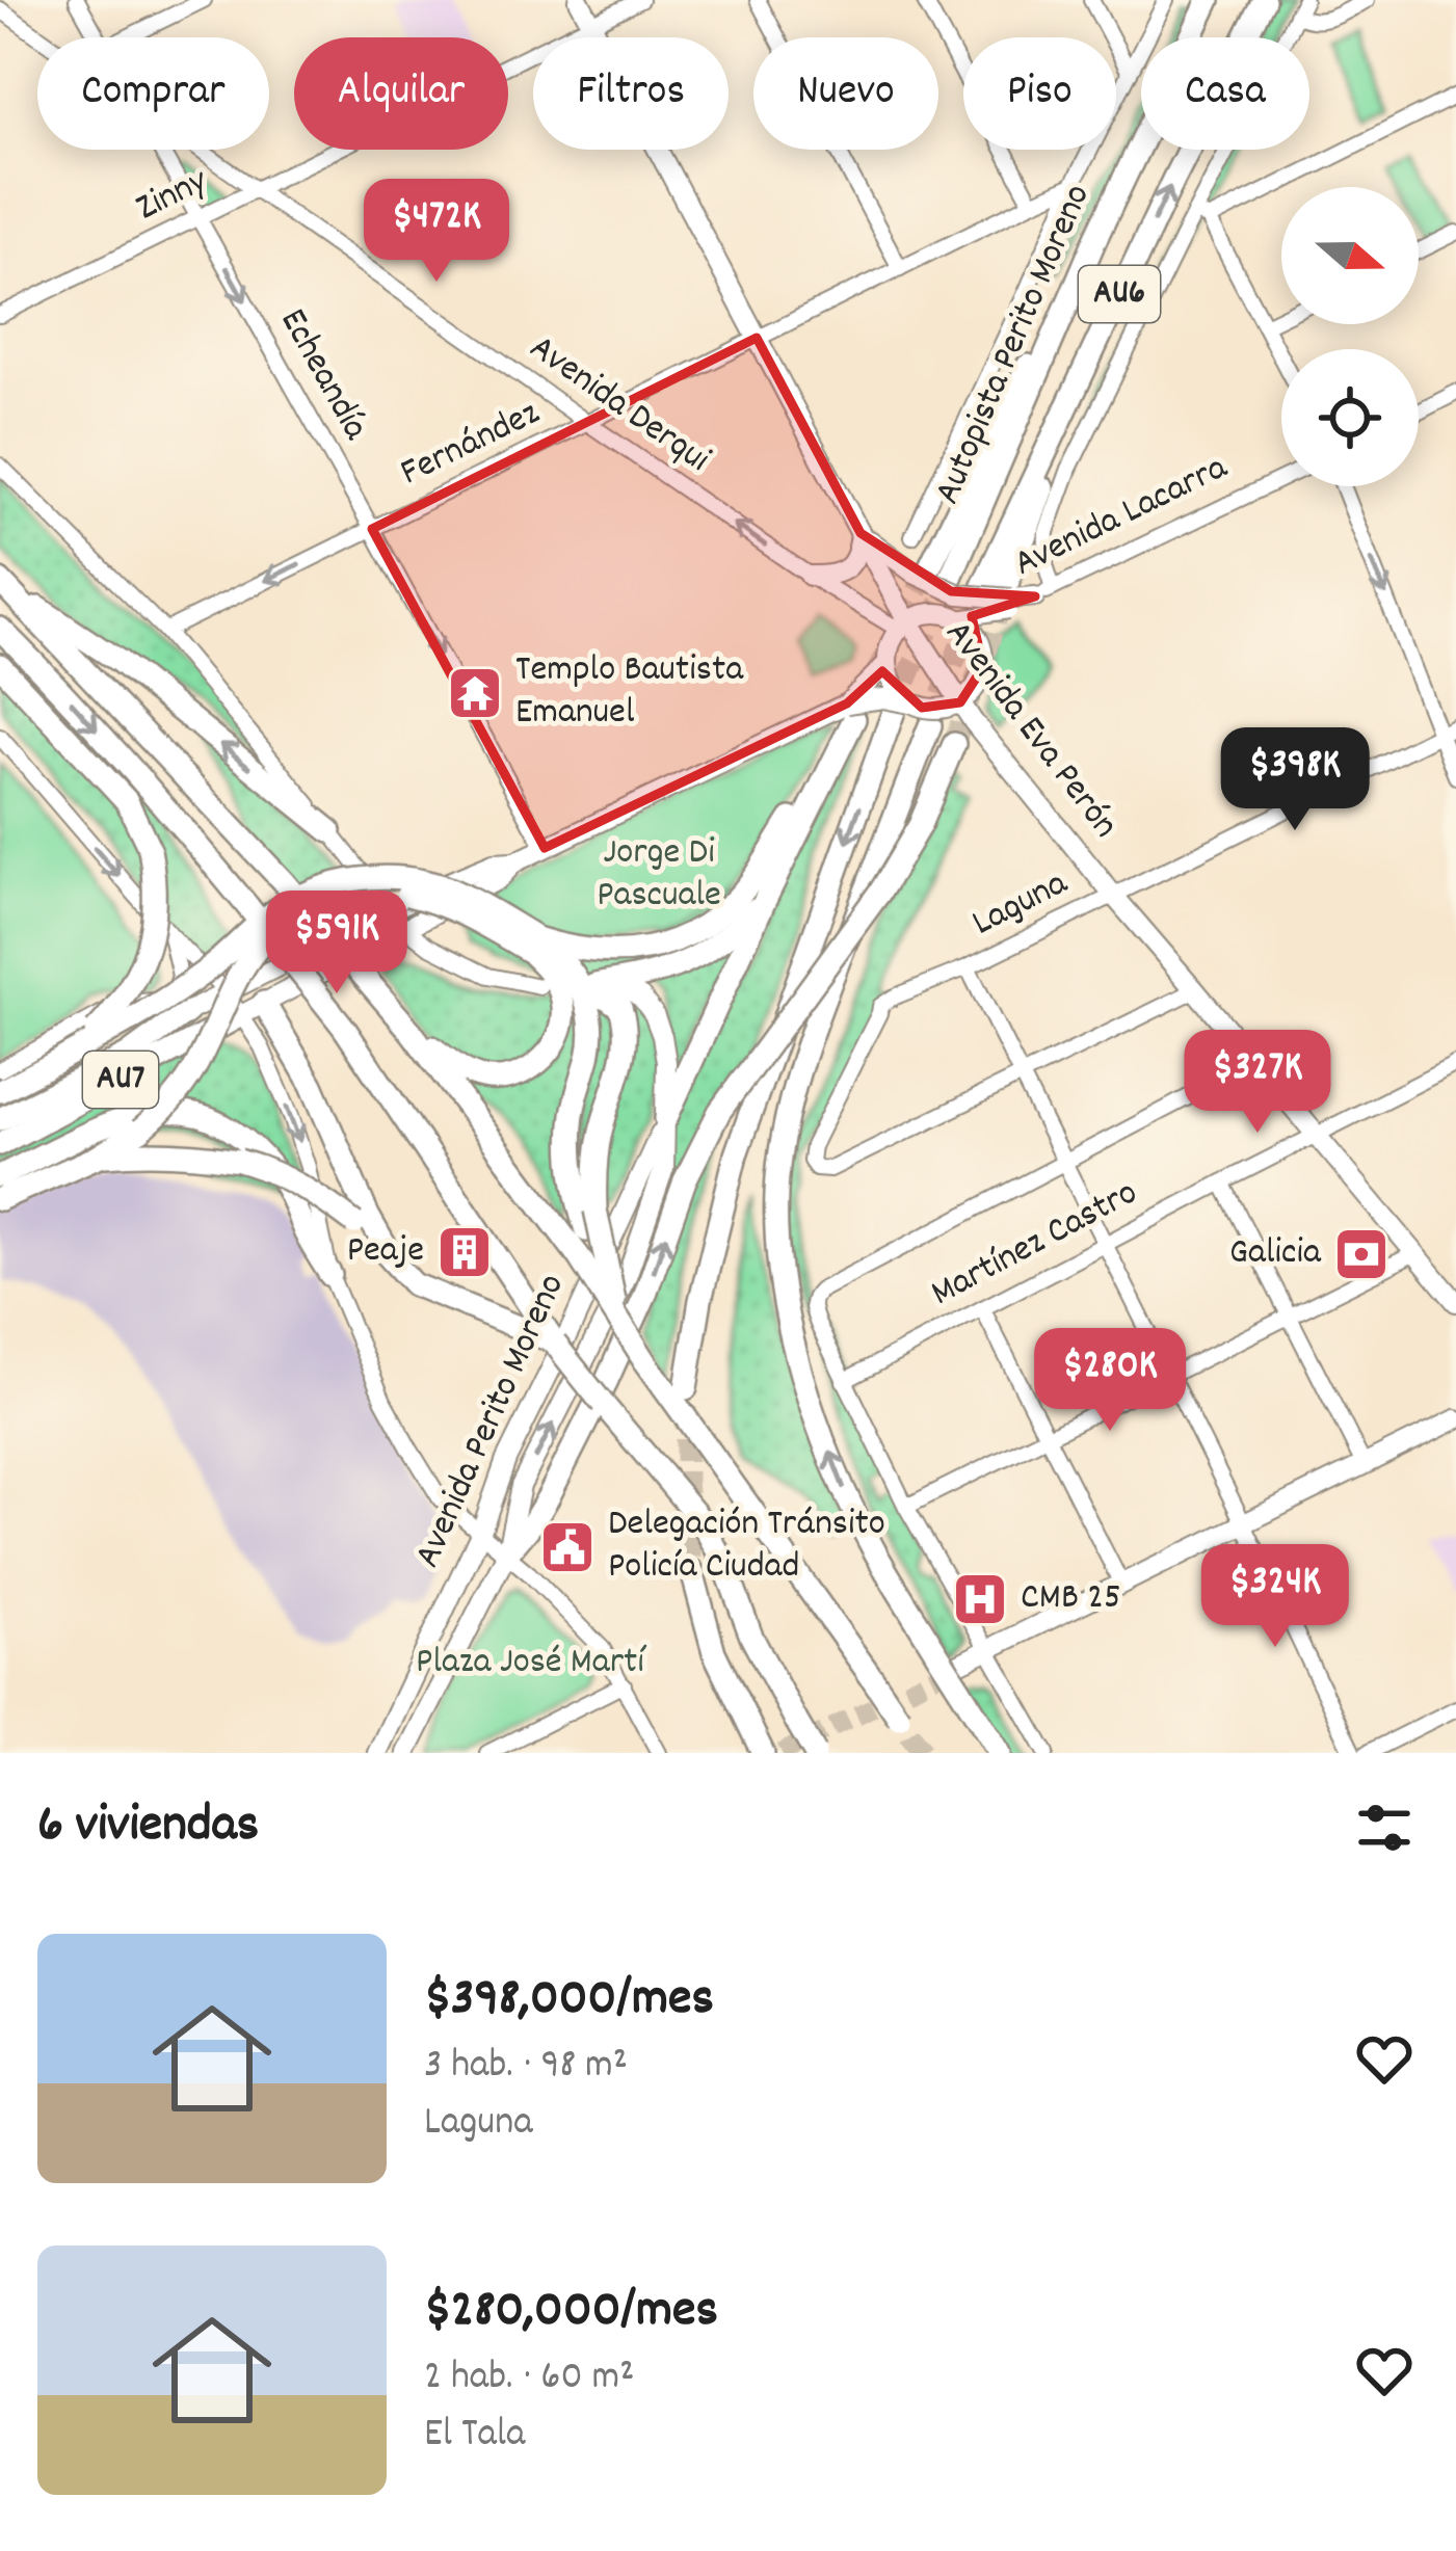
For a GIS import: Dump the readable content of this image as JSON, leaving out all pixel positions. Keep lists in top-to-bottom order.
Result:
{
  "streets": {
    "highway": ["AU6", "Autopista Perito Moreno", "AU7"],
    "main road": ["Avenida Eva Perón", "Avenida Perito Moreno"],
    "street": [
      "Zinny",
      "Echeandía",
      "Avenida Derqui",
      "Fernández",
      "Avenida Lacarra",
      "Laguna",
      "Martínez Castro"
    ]
  },
  "crossings": [
    ["Zinny", "Echeandía"],
    ["Zinny", "Avenida Derqui"],
    ["Zinny", "Avenida Eva Perón"],
    ["Echeandía", "Fernández"],
    ["Avenida Derqui", "Fernández"],
    ["Avenida Derqui", "Avenida Eva Perón"],
    ["Fernández", "Avenida Eva Perón"],
    ["Avenida Eva Perón", "Laguna"],
    ["Avenida Eva Perón", "Martínez Castro"]
  ],
  "one_way": ["Echeandía"],
  "parks": ["Jorge Di Pascuale", "Plaza José Martí"],
  "places": {
    "temple": ["Templo Bautista Emanuel"],
    "building": ["Peaje"],
    "bank": ["Galicia"],
    "public building": ["Delegación Tránsito Policía Ciudad"],
    "hospital": ["CMB 25"]
  },
  "north": "right",
  "page": {
    "chip": [
      "Comprar",
      "Alquilar",
      "Filtros",
      "Nuevo",
      "Piso",
      "Casa"
    ],
    "price": [
      "$472K",
      "$398K",
      "$591K",
      "$327K",
      "$280K",
      "$324K"
    ],
    "heading": "6 viviendas",
    "list": [
      {
        "name": "$398,000/mes",
        "note": "3 hab. · 98 m² · Laguna"
      },
      {
        "name": "$280,000/mes",
        "note": "2 hab. · 60 m² · El Tala"
      }
    ]
  }
}
